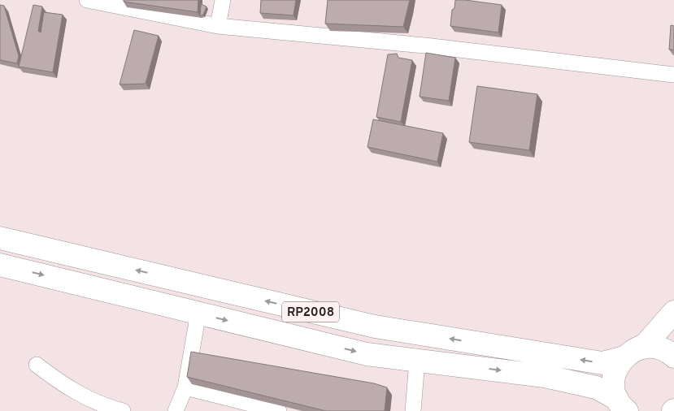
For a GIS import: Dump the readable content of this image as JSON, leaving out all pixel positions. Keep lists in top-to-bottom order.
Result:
{
  "streets": {
    "highway": ["RP2008"]
  }
}
